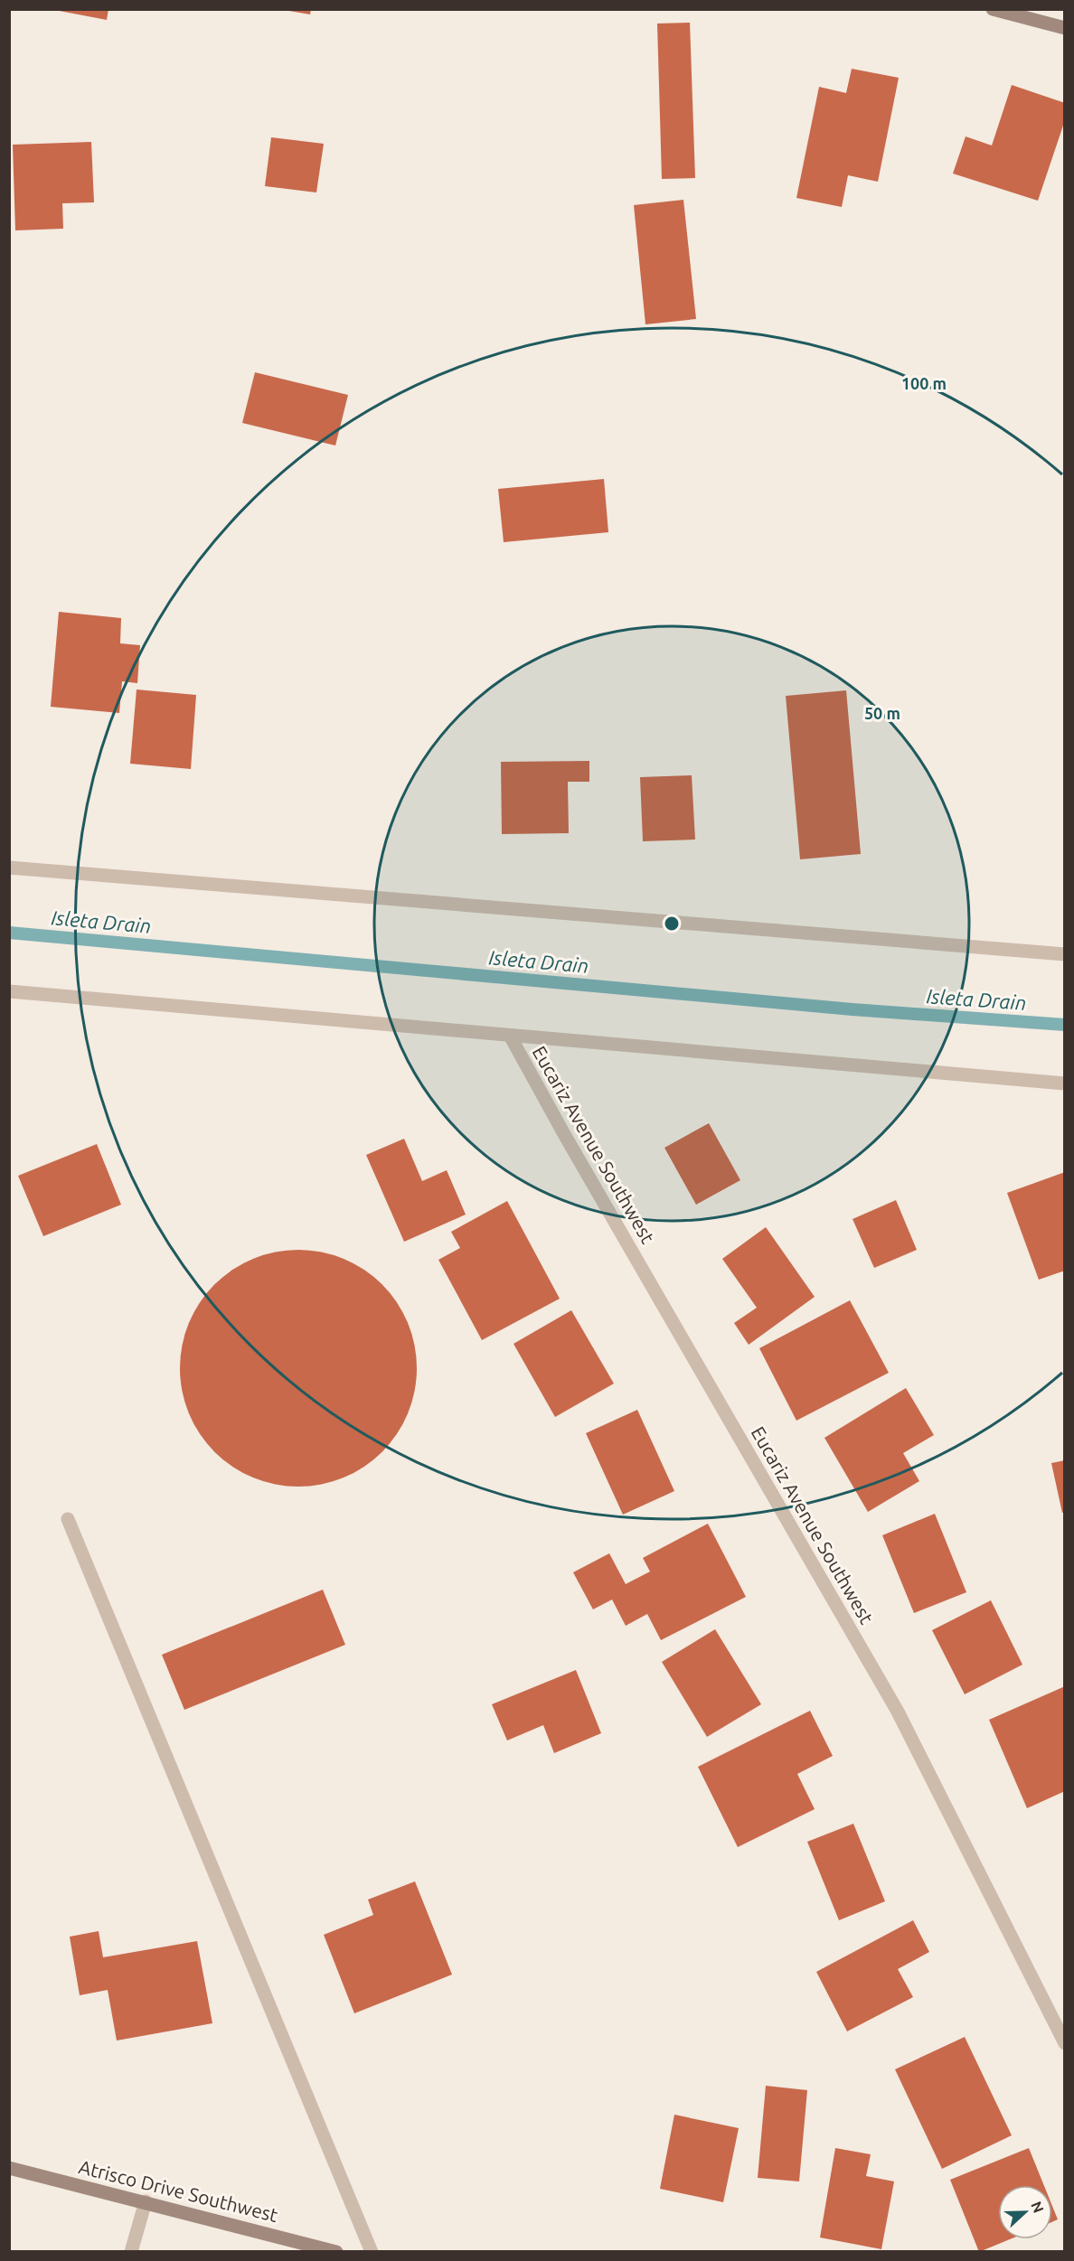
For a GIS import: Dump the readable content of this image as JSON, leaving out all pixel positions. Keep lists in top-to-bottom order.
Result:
{
  "streets": {
    "street": ["Eucariz Avenue Southwest", "Atrisco Drive Southwest"]
  },
  "water": ["Isleta Drain"],
  "north": "right",
  "rings": ["100 m", "50 m"]
}
